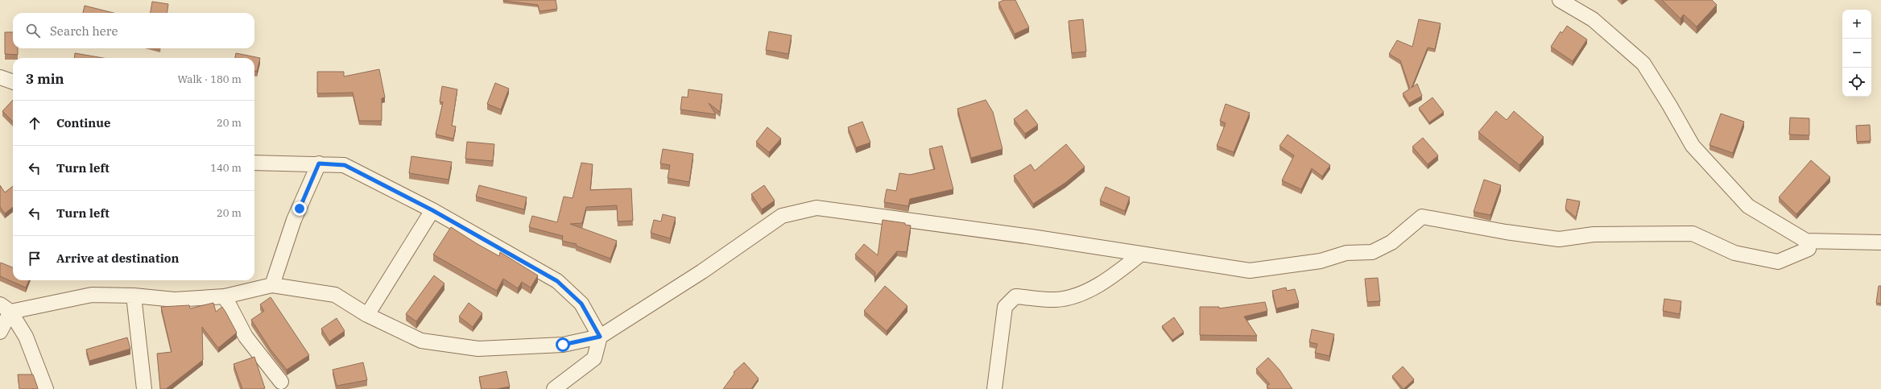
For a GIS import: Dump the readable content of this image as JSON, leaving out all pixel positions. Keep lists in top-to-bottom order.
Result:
{
  "page": {
    "map_buttons": ["+", "−"],
    "search": "Search here",
    "heading": ["3 min", "Walk · 180 m"],
    "list": [
      ["Continue", "20 m"],
      ["Turn left", "140 m"],
      ["Turn left", "20 m"],
      "Arrive at destination"
    ]
  }
}
